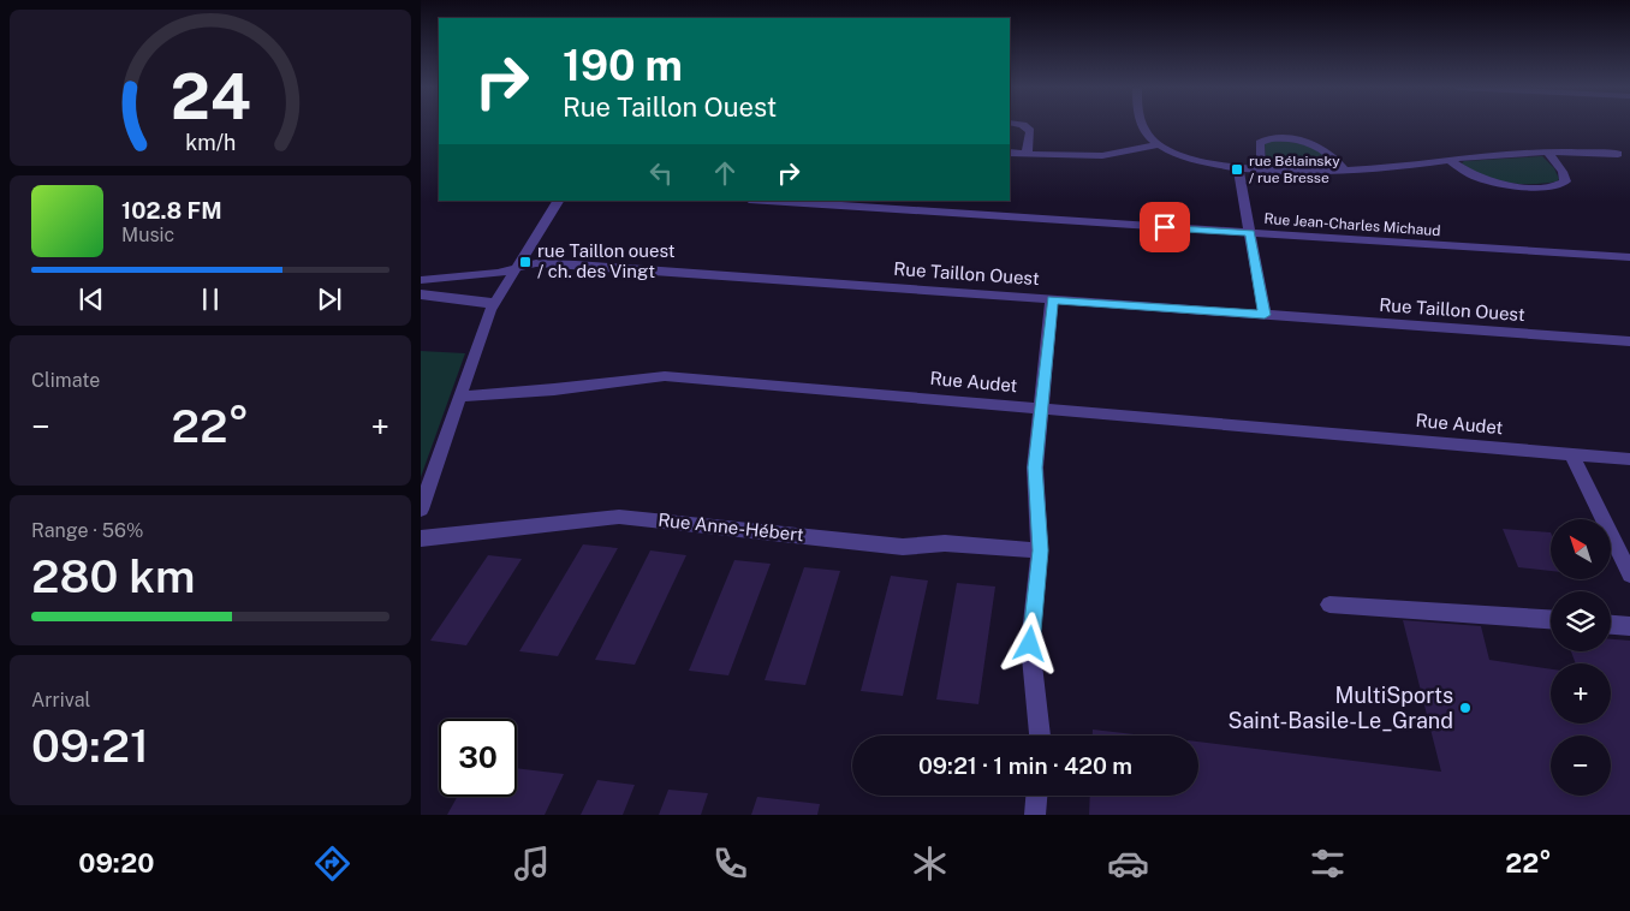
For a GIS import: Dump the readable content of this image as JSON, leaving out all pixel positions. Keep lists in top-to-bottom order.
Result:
{
  "streets": {
    "street": [
      "Rue Jean-Charles Michaud",
      "Rue Taillon Ouest",
      "Rue Audet",
      "Rue Anne-Hébert"
    ]
  },
  "places": {
    "transit": ["rue Bélainsky / rue Bresse", "rue Taillon ouest / ch. des Vingt"],
    "other": ["MultiSports Saint-Basile-Le_Grand"]
  },
  "north": "top left",
  "page": {
    "turn": ["190 m", "Rue Taillon Ouest"],
    "song": ["102.8 FM", "Music"],
    "tile": [
      "Climate",
      ["Range · 56%", "280 km"],
      ["Arrival", "09:21"]
    ],
    "heat": ["−", "22°", "+"],
    "map_buttons": ["+", "−"],
    "limit": "30",
    "trip": "09:21 · 1 min · 420 m",
    "tabs": ["09:20", "22°"],
    "gauge": ["24", "km/h"]
  }
}
